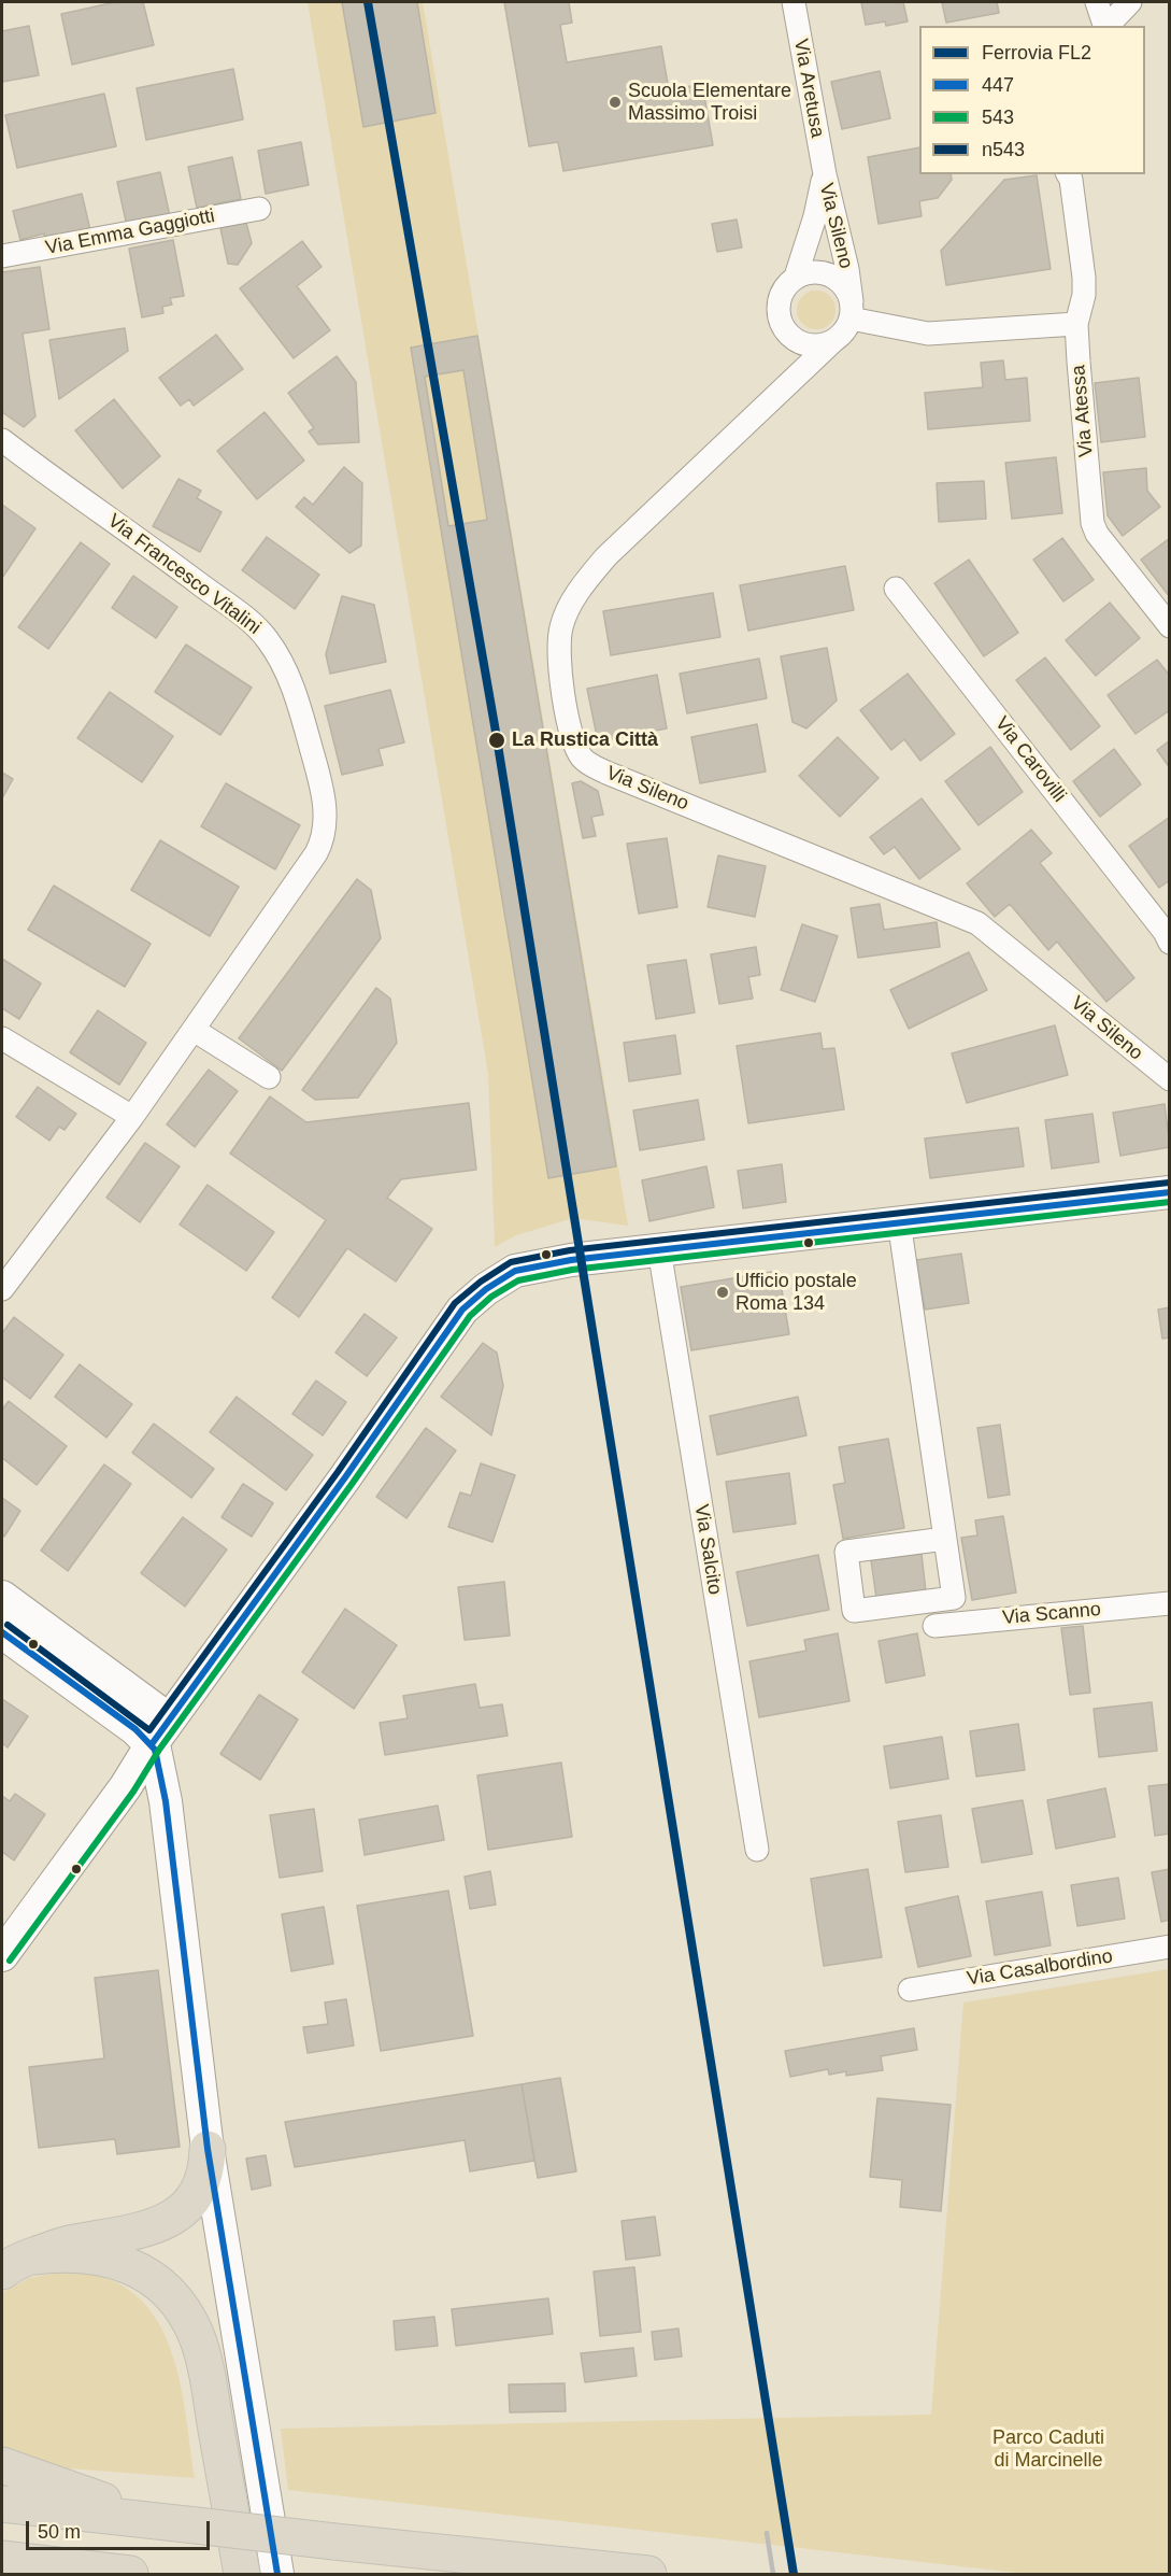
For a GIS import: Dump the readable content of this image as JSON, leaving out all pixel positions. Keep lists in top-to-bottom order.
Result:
{
  "streets": {
    "street": [
      "Via Aretusa",
      "Via Sileno",
      "Via Emma Gaggiotti",
      "Via Atessa",
      "Via Francesco Vitalini",
      "Via Carovilli",
      "Via Salcito",
      "Via Scanno",
      "Via Casalbordino"
    ]
  },
  "crossings": [
    ["Via Aretusa", "Via Sileno"]
  ],
  "parks": ["Parco Caduti di Marcinelle"],
  "places": ["Scuola Elementare Massimo Troisi", "La Rustica Città", "Ufficio postale Roma 134"],
  "lines": [
    "rail line FL2",
    "transit line n543",
    "transit line 447",
    "transit line 543"
  ],
  "legend": [
    "Ferrovia FL2",
    "447",
    "543",
    "n543"
  ],
  "scale_bar": "50 m"
}
